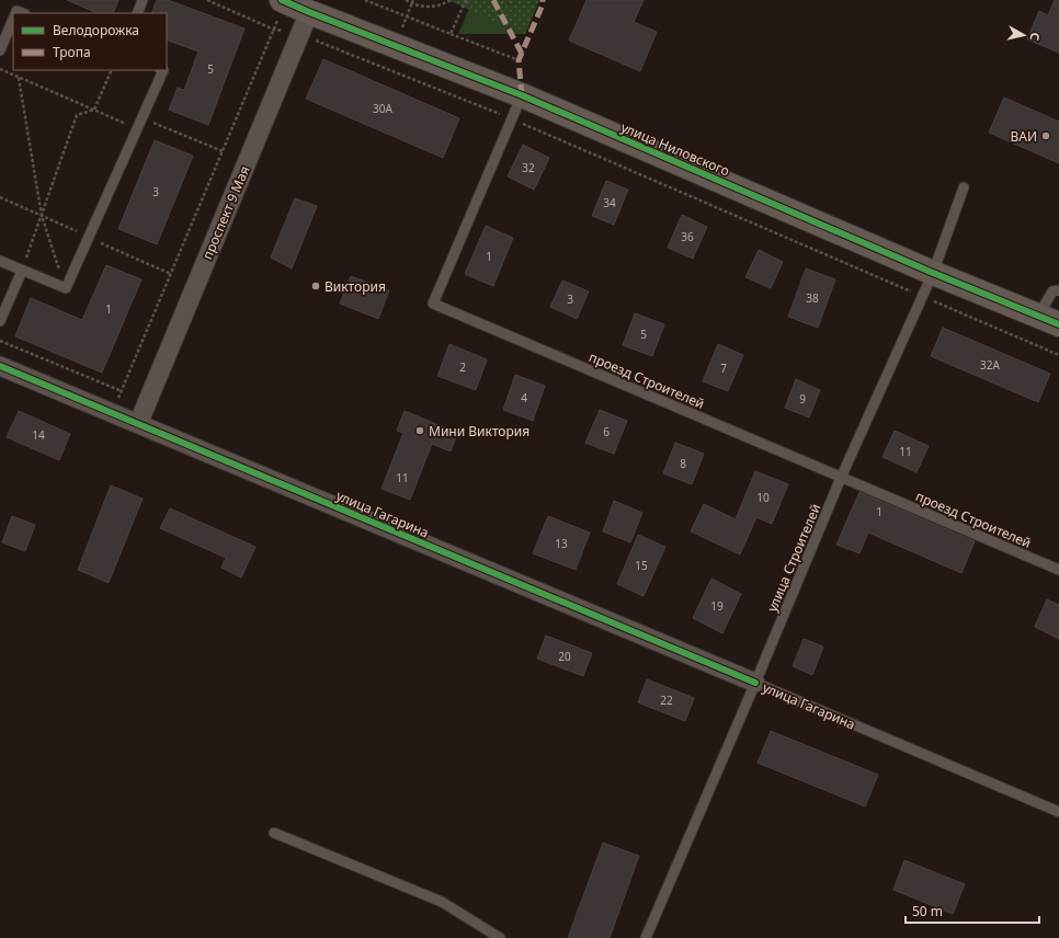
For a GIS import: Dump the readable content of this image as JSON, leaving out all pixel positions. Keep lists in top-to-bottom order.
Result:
{
  "streets": {
    "street": ["улица Ниловского", "проспект 9 Мая", "улица Гагарина"],
    "lane": ["проезд Строителей", "улица Строителей"]
  },
  "crossings": [
    ["улица Ниловского", "проспект 9 Мая"],
    ["улица Ниловского", "проезд Строителей"],
    ["улица Ниловского", "улица Строителей"],
    ["проспект 9 Мая", "улица Гагарина"],
    ["проезд Строителей", "улица Строителей"],
    ["улица Гагарина", "улица Строителей"]
  ],
  "places": ["ВАИ", "Виктория", "Мини Виктория"],
  "house_numbers": [
    "5",
    "30А",
    "32",
    "3",
    "34",
    "36",
    "1",
    "38",
    "3",
    "1",
    "5",
    "32А",
    "2",
    "7",
    "4",
    "9",
    "6",
    "14",
    "11",
    "8",
    "11",
    "10",
    "1",
    "13",
    "15",
    "19",
    "20",
    "22"
  ],
  "legend": ["Велодорожка", "Тропа"],
  "scale_bar": "50 m",
  "north": "right"
}
